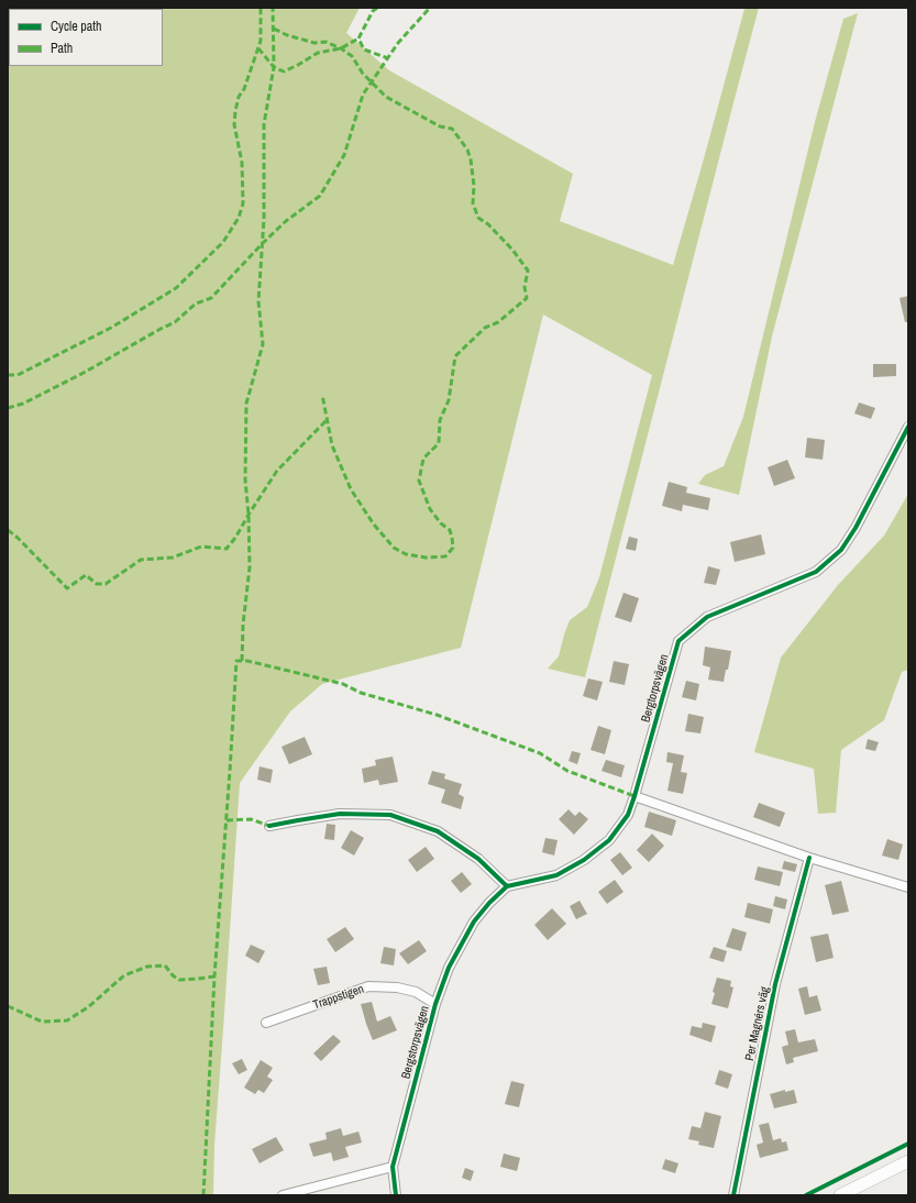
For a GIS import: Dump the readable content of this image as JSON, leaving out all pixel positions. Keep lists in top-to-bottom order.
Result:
{
  "streets": {
    "street": [
      "Bergtorpsvägen",
      "Trappstigen",
      "Per Magnérs väg",
      "Bergstorpsvägen"
    ]
  },
  "crossings": [
    ["Bergtorpsvägen", "Bergstorpsvägen"],
    ["Trappstigen", "Bergstorpsvägen"]
  ],
  "legend": ["Cycle path", "Path"]
}
